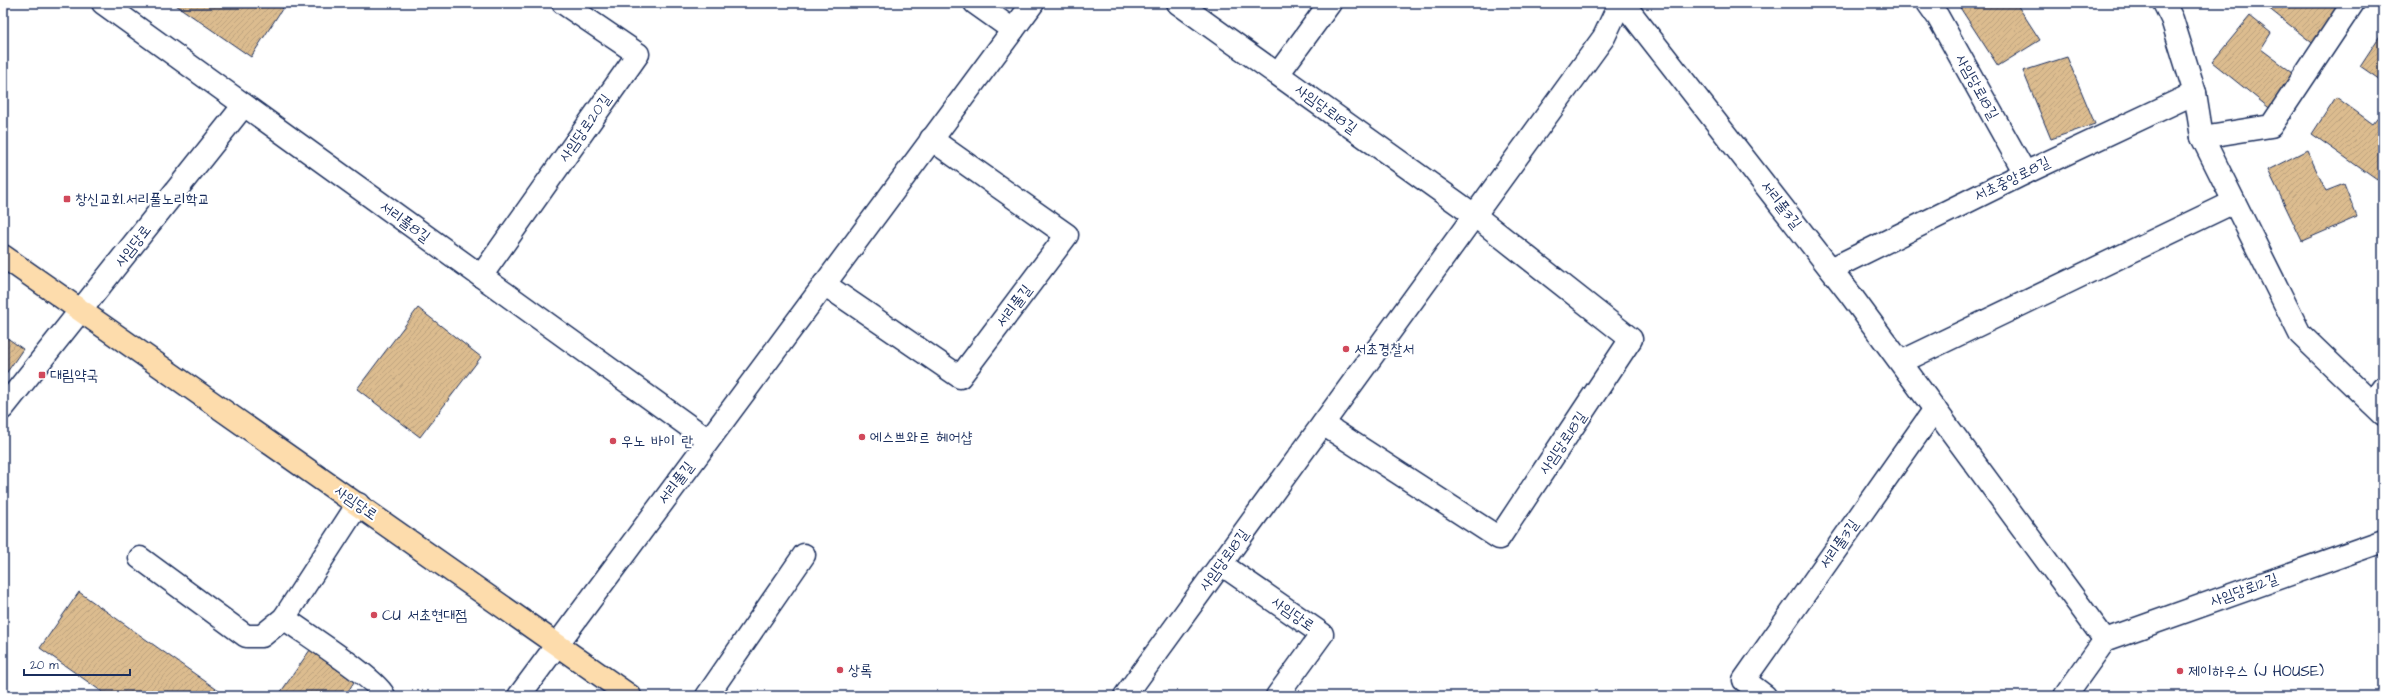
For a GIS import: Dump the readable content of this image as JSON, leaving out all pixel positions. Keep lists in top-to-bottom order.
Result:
{
  "streets": {
    "main road": ["사임당로"],
    "street": [
      "사임당로18길",
      "사임당로20길",
      "서초중앙로8길",
      "서리풀3길",
      "서리풀8길",
      "서리풀길",
      "사임당로12길"
    ]
  },
  "crossings": [
    ["사임당로18길", "서초중앙로8길"],
    ["사임당로18길", "사임당로"],
    ["사임당로20길", "서리풀8길"],
    ["서초중앙로8길", "서리풀3길"],
    ["서리풀3길", "사임당로12길"],
    ["서리풀8길", "사임당로"],
    ["서리풀8길", "서리풀길"],
    ["사임당로", "서리풀길"]
  ],
  "places": {
    "transit": ["창신교회.서리풀노리학교", "대림약국"],
    "other": [
      "서초경찰서",
      "에스쁘와르 헤어샵",
      "우노 바이 란",
      "CU 서초현대점",
      "상록",
      "제이하우스 (J HOUSE)"
    ]
  },
  "scale_bar": "20 m"
}
